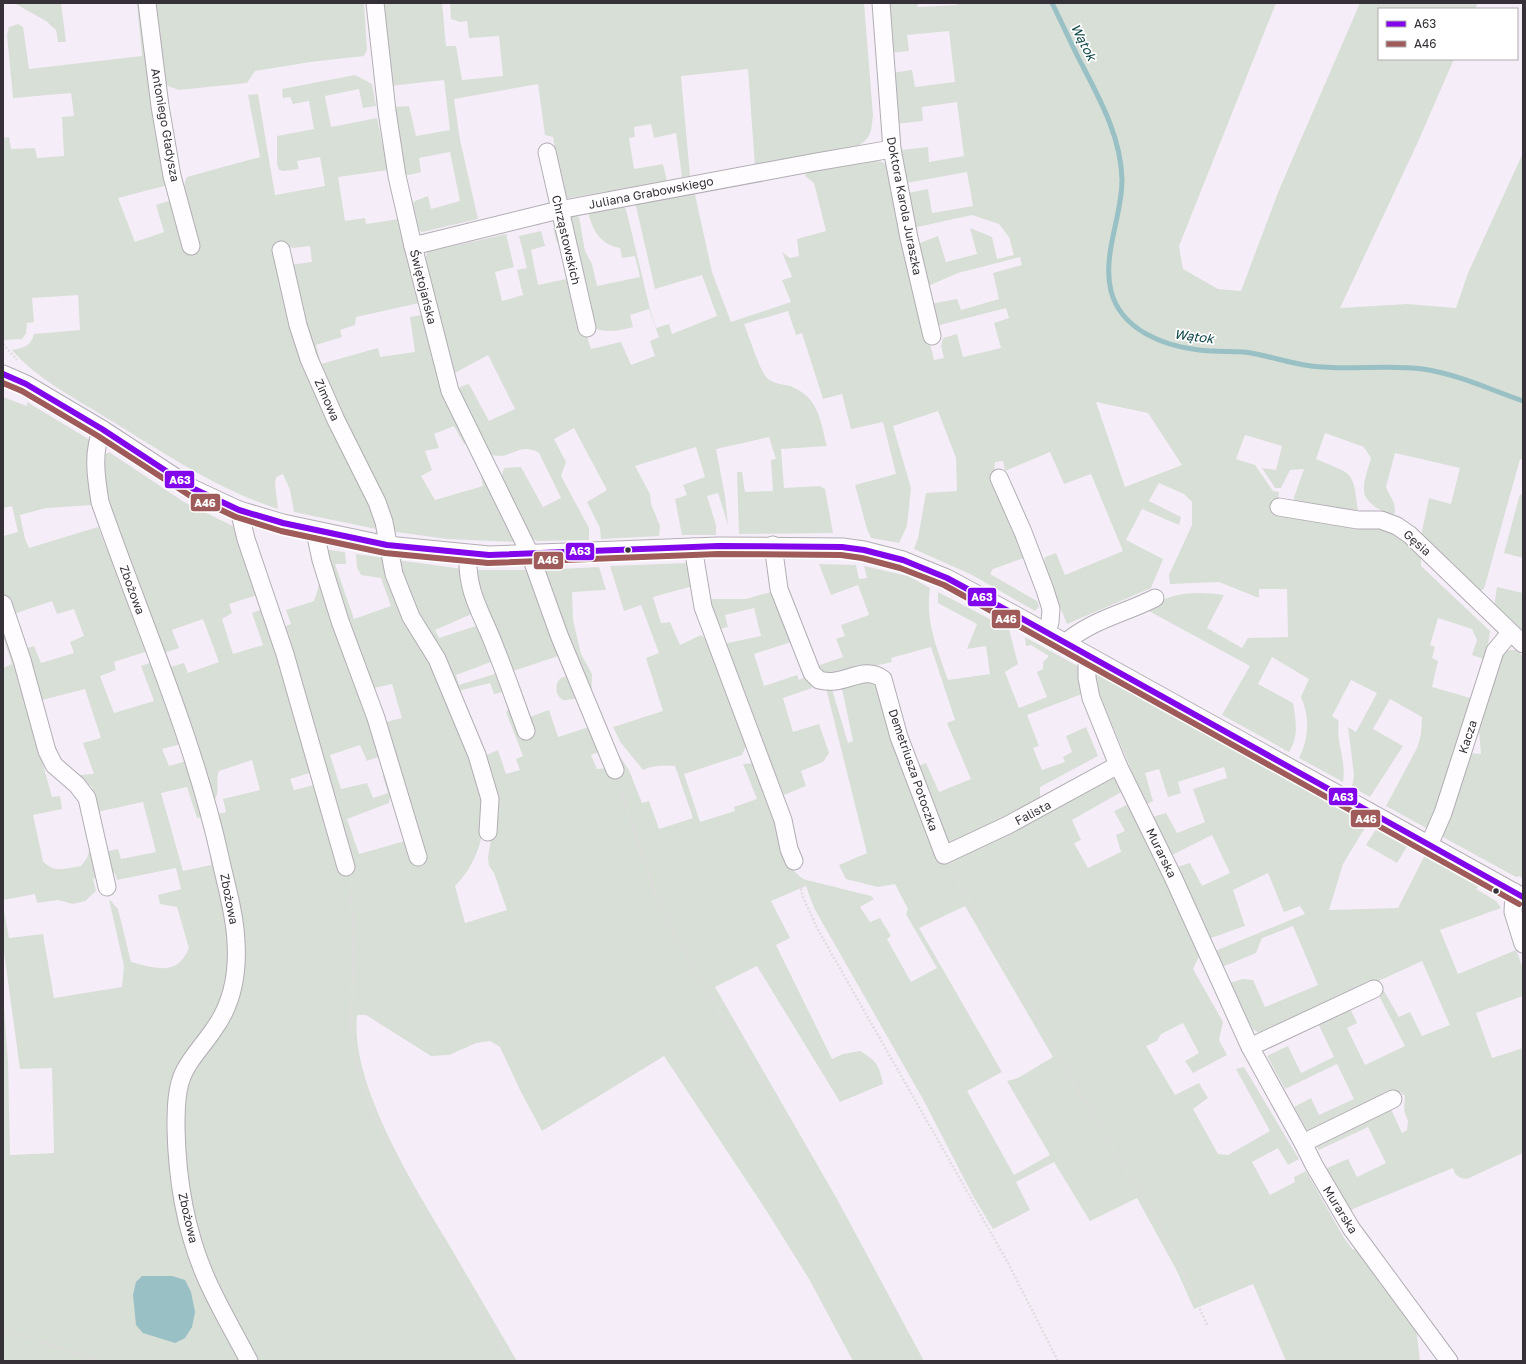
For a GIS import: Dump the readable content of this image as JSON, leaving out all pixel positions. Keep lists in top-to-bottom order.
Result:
{
  "streets": {
    "street": [
      "Antoniego Gładysza",
      "Juliana Grabowskiego",
      "Doktora Karola Juraszka",
      "Chrząstowskich",
      "Świętojańska",
      "Zimowa",
      "Gęsia",
      "Zbożowa",
      "Kacza",
      "Demetriusza Potoczka",
      "Falista",
      "Murarska"
    ]
  },
  "crossings": [
    ["Juliana Grabowskiego", "Doktora Karola Juraszka"],
    ["Juliana Grabowskiego", "Chrząstowskich"],
    ["Juliana Grabowskiego", "Świętojańska"],
    ["Gęsia", "Kacza"],
    ["Demetriusza Potoczka", "Falista"],
    ["Falista", "Murarska"]
  ],
  "water": ["Wątok"],
  "lines": ["transit line A63", "transit line A46"],
  "legend": ["A63", "A46"]
}
